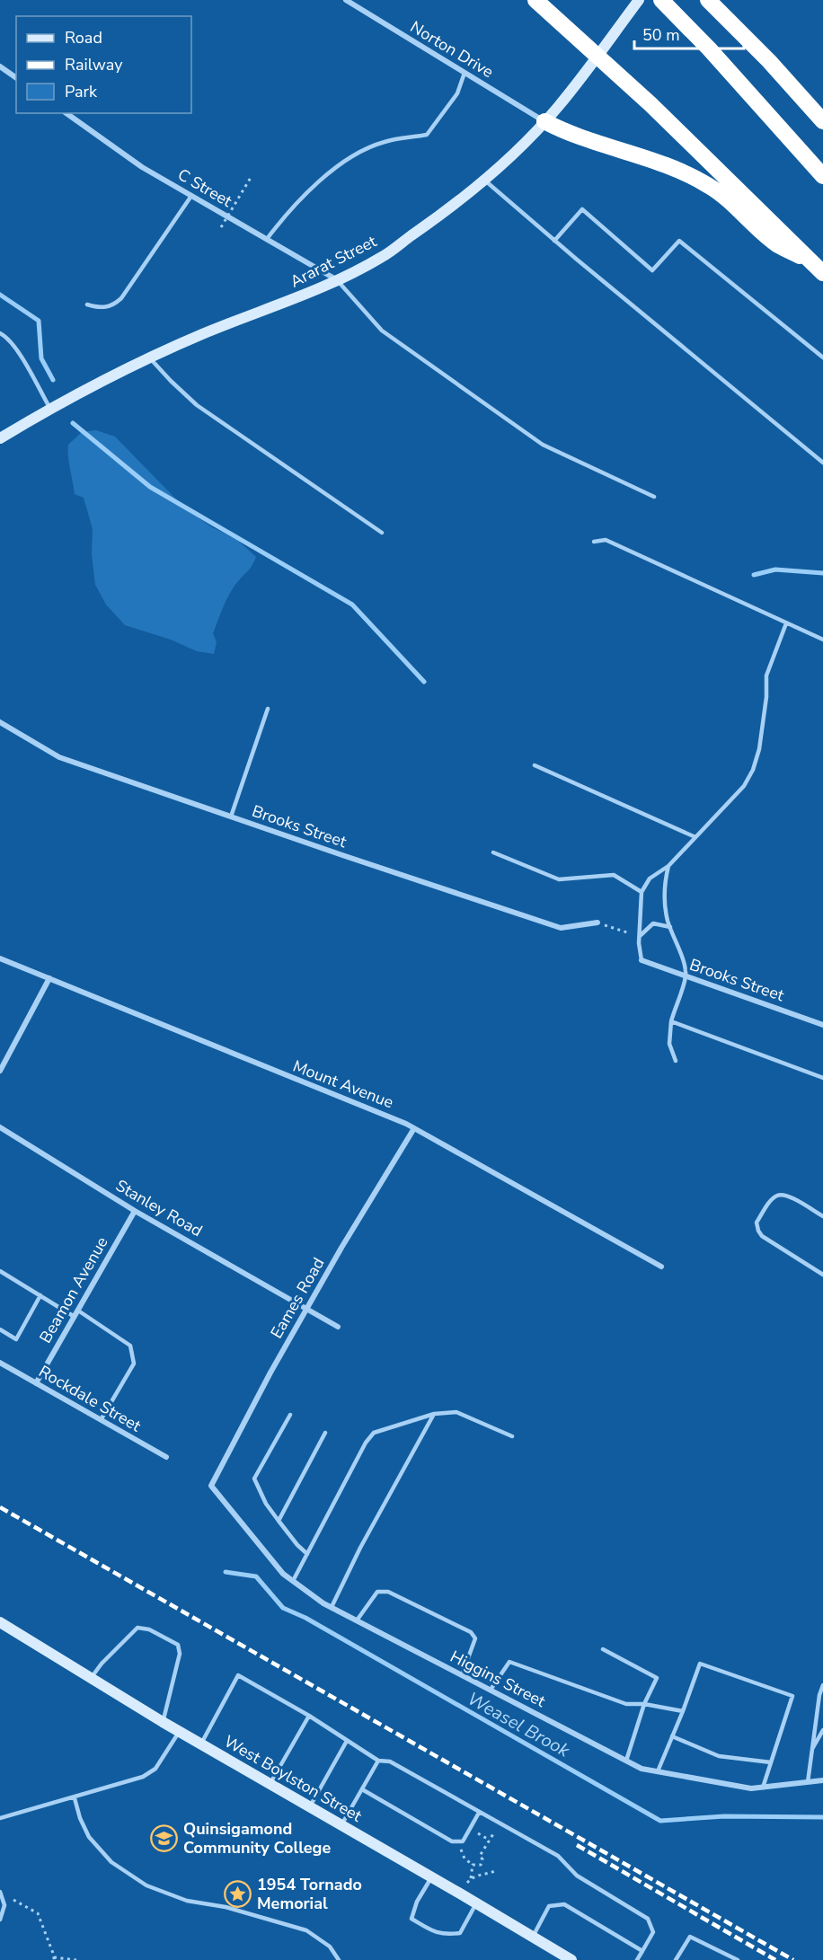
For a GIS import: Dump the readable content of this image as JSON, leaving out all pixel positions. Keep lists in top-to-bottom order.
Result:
{
  "streets": {
    "main road": ["Ararat Street", "West Boylston Street"],
    "street": [
      "Norton Drive",
      "C Street",
      "Brooks Street",
      "Mount Avenue",
      "Stanley Road",
      "Beamon Avenue",
      "Eames Road",
      "Rockdale Street",
      "Higgins Street"
    ]
  },
  "crossings": [
    ["Norton Drive", "Ararat Street"],
    ["C Street", "Ararat Street"],
    ["Mount Avenue", "Eames Road"],
    ["Stanley Road", "Beamon Avenue"],
    ["Stanley Road", "Eames Road"],
    ["Beamon Avenue", "Rockdale Street"],
    ["Eames Road", "Higgins Street"]
  ],
  "water": ["Weasel Brook"],
  "places": {
    "school or university": ["Quinsigamond Community College"],
    "place": ["1954 Tornado Memorial"]
  },
  "legend": ["Road", "Railway", "Park"],
  "scale_bar": "50 m"
}
